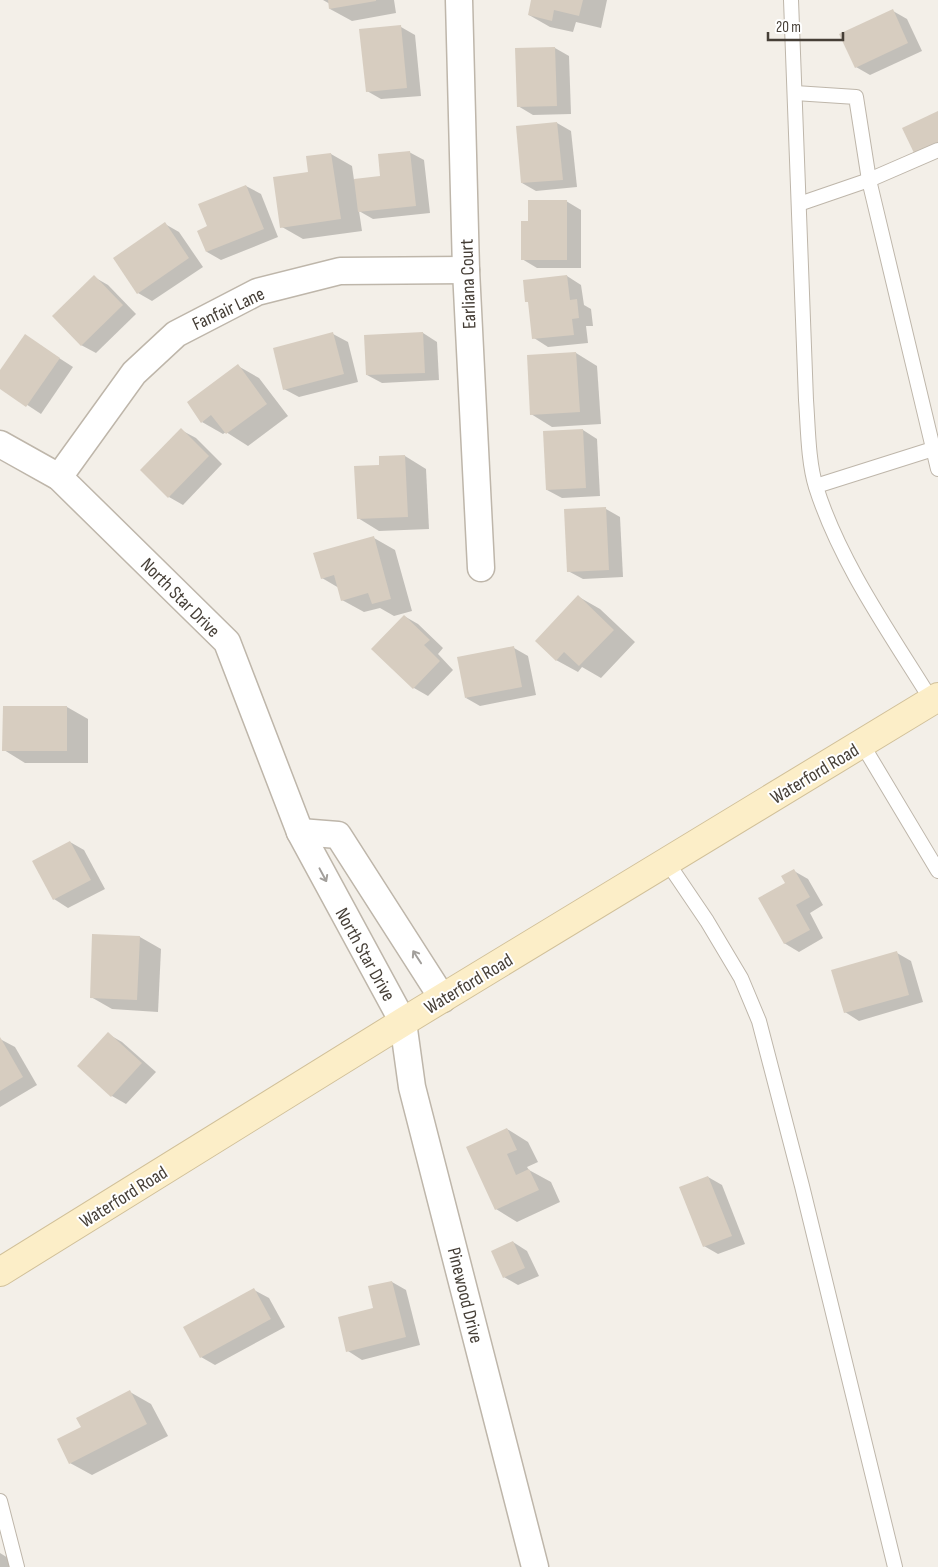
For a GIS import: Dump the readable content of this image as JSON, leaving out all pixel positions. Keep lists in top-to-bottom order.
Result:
{
  "streets": {
    "main road": ["Waterford Road"],
    "street": [
      "Earliana Court",
      "Fanfair Lane",
      "North Star Drive",
      "Pinewood Drive"
    ]
  },
  "crossings": [
    ["Earliana Court", "Fanfair Lane"],
    ["Fanfair Lane", "North Star Drive"],
    ["North Star Drive", "Waterford Road"],
    ["North Star Drive", "Pinewood Drive"],
    ["Waterford Road", "Pinewood Drive"]
  ],
  "scale_bar": "20 m"
}
